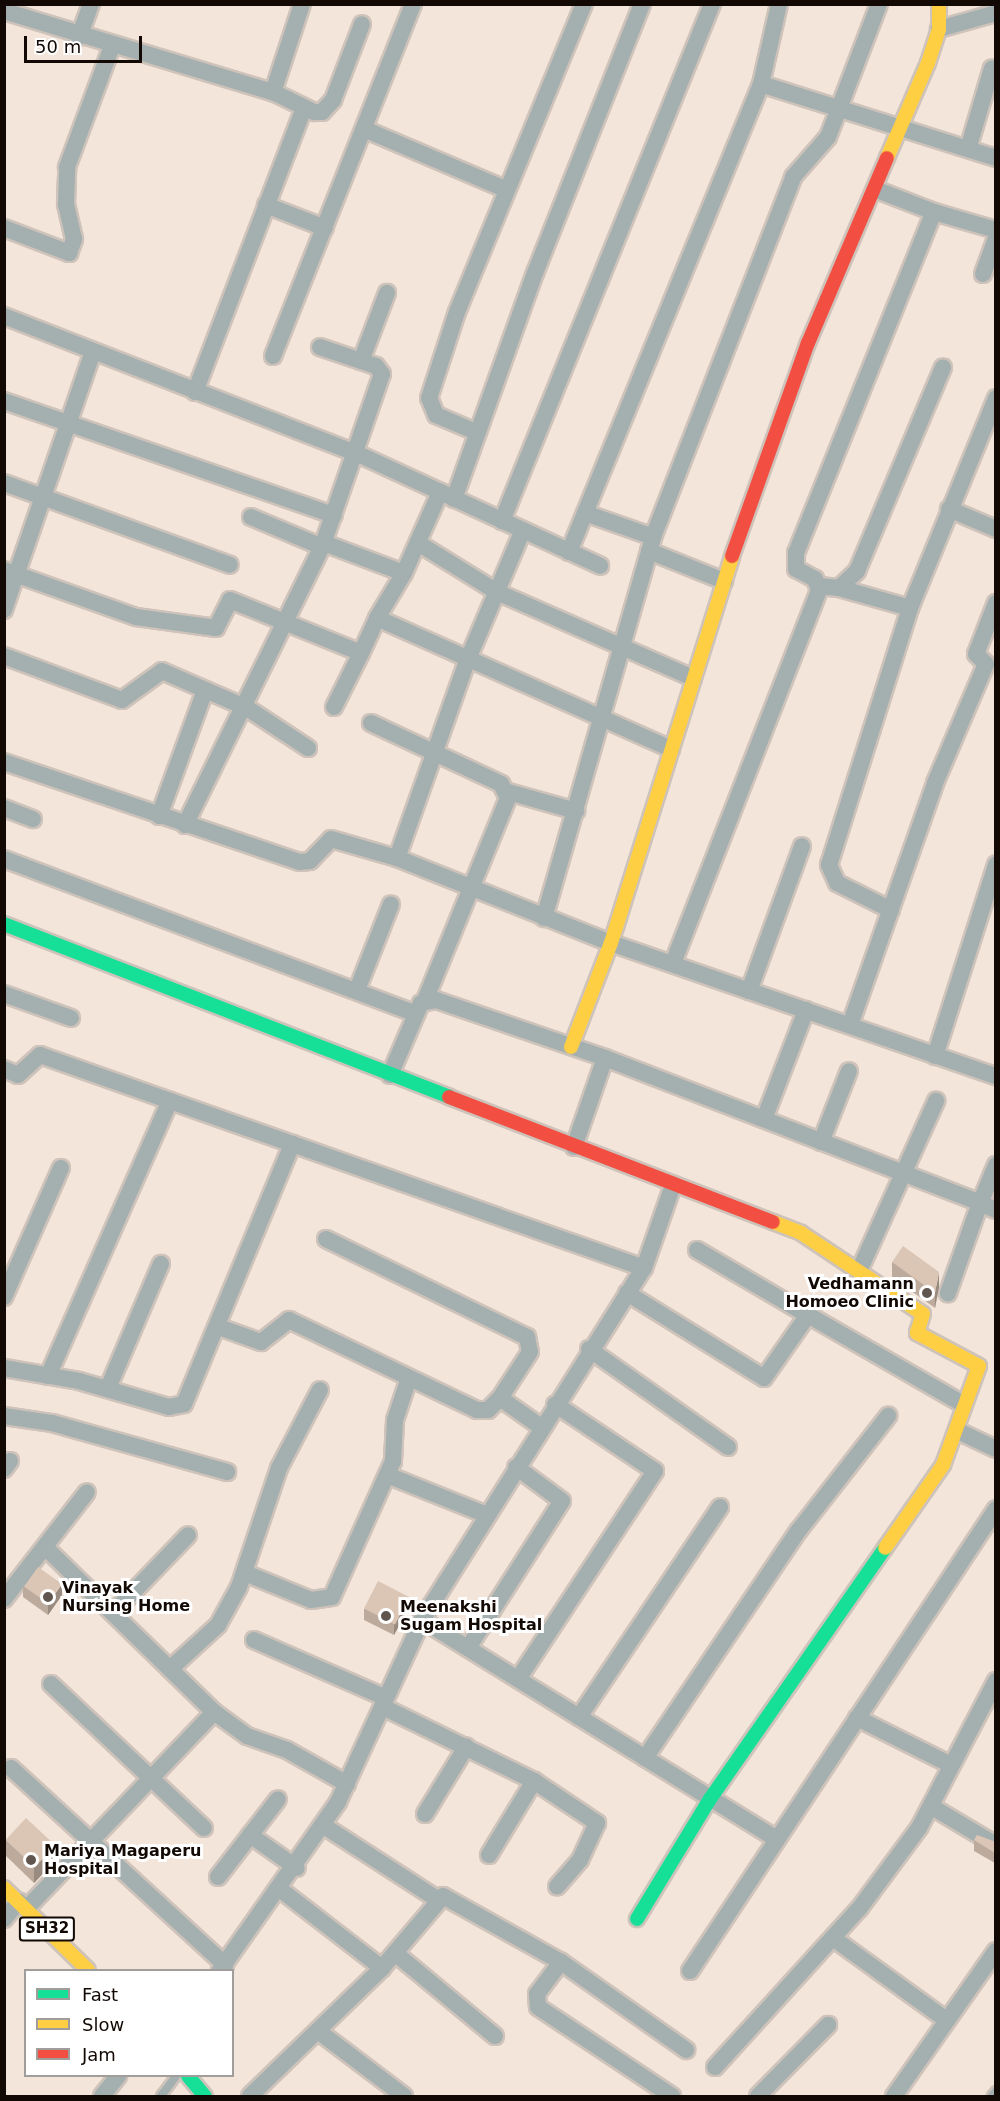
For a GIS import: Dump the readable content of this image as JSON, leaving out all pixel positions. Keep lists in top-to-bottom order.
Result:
{
  "streets": {
    "street": ["SH32"]
  },
  "places": [
    "Vedhamann Homoeo Clinic",
    "Vinayak Nursing Home",
    "Meenakshi Sugam Hospital",
    "Mariya Magaperu Hospital"
  ],
  "legend": ["Fast", "Slow", "Jam"],
  "scale_bar": "50 m"
}
